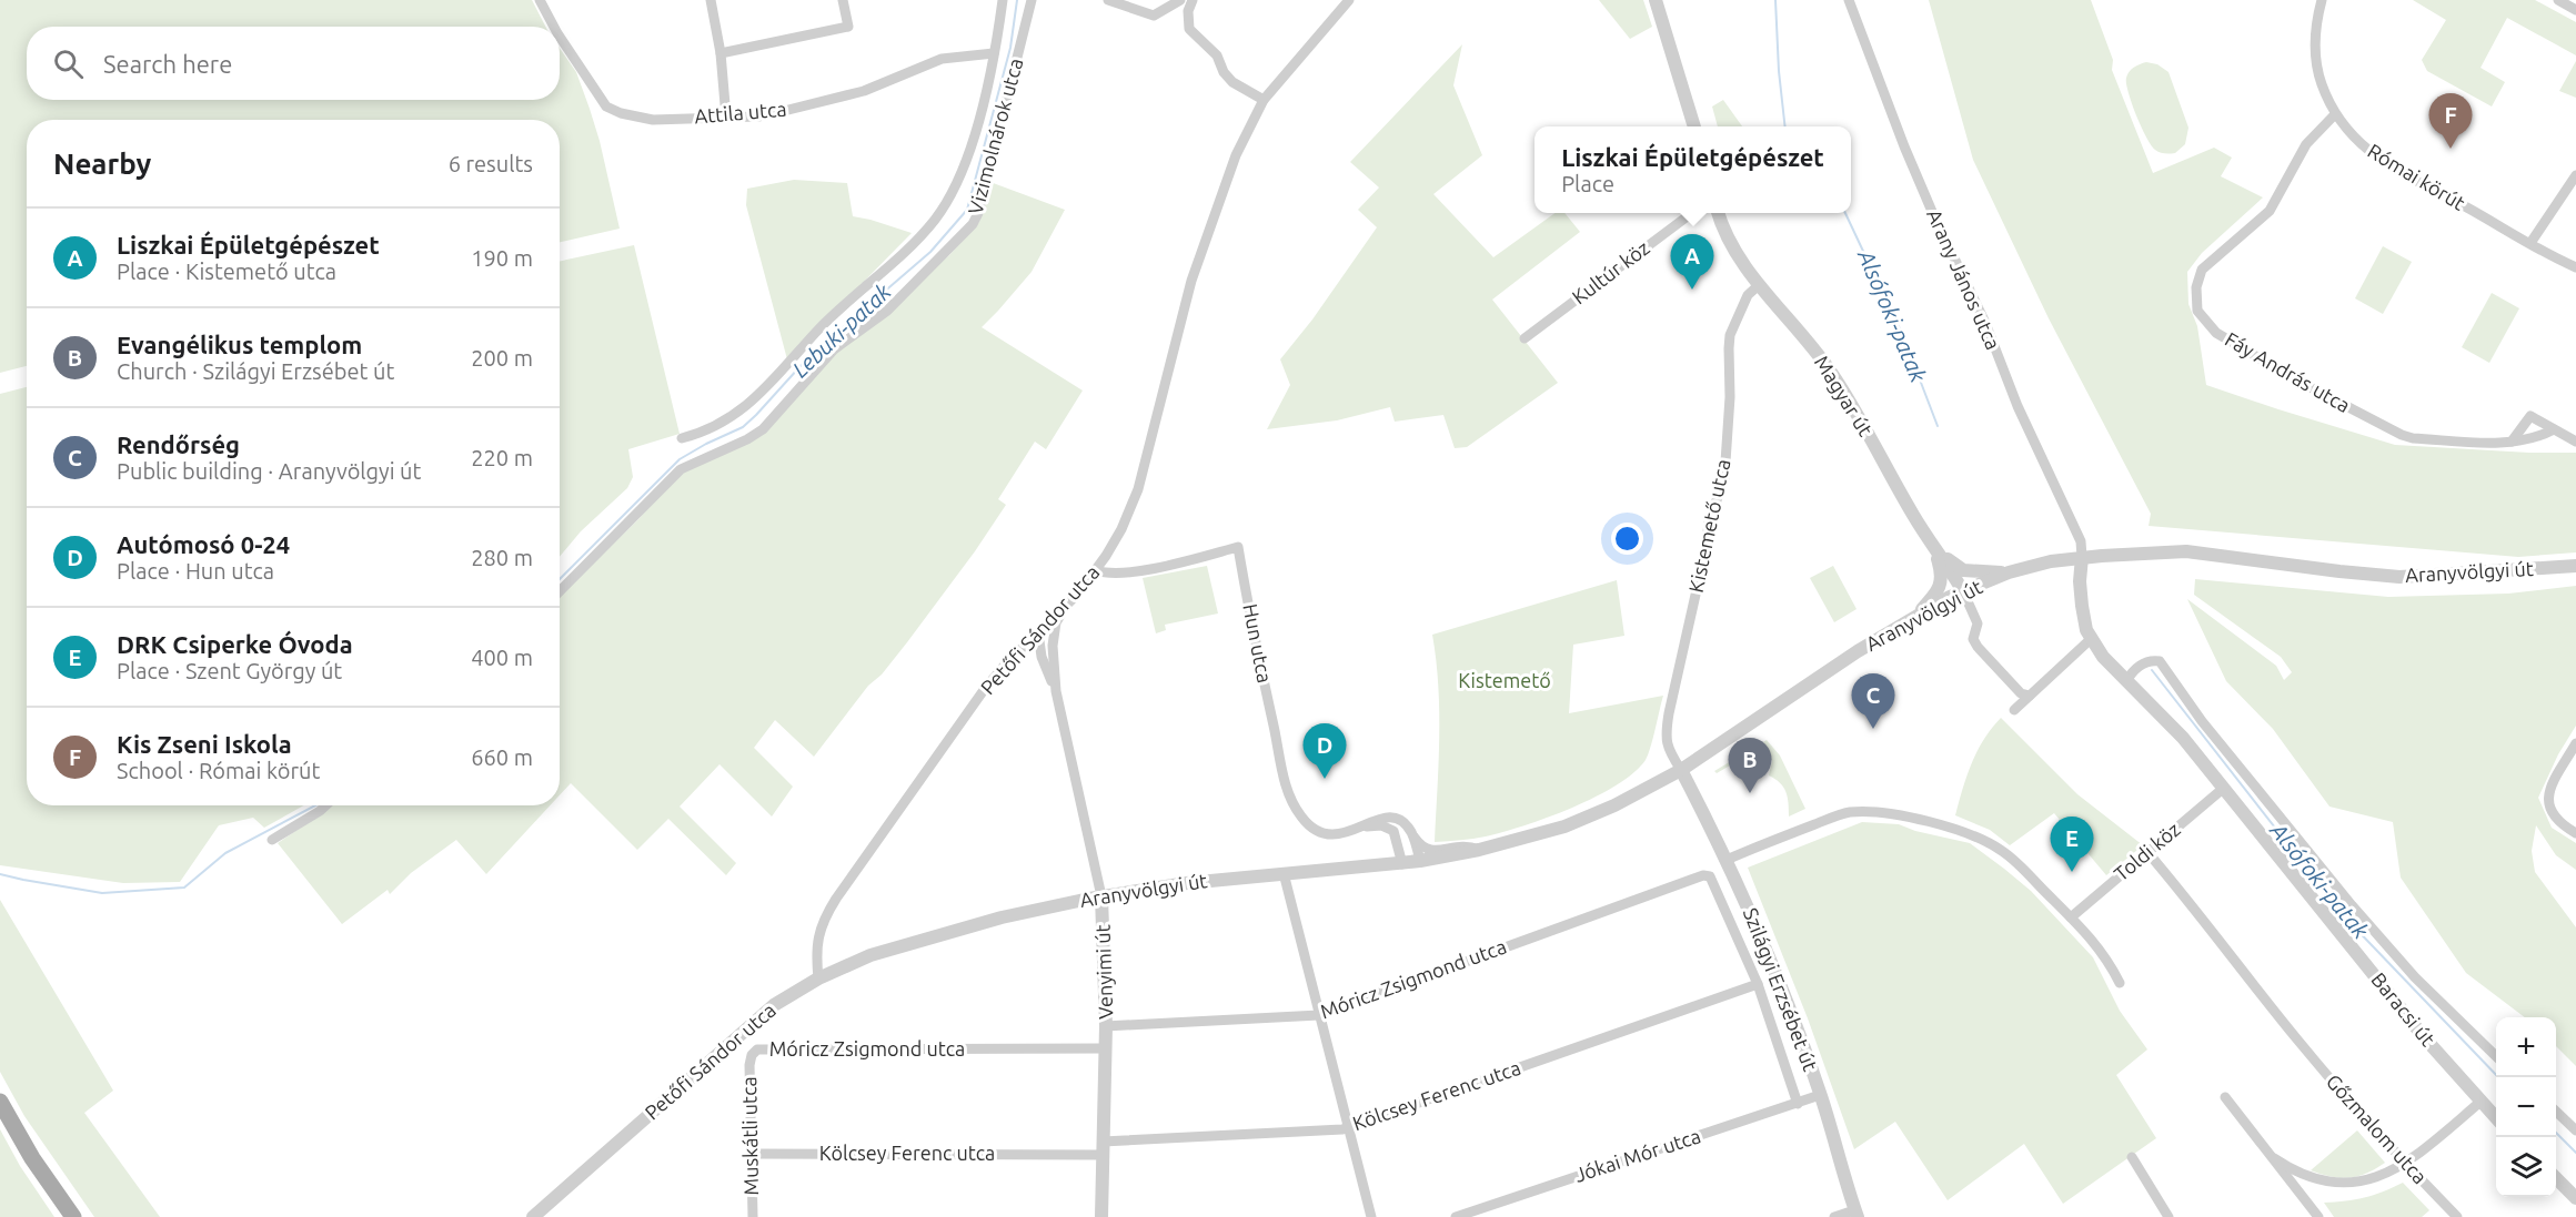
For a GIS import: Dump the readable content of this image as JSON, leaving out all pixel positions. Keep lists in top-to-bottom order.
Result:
{
  "streets": {
    "street": [
      "Attila utca",
      "Vizimolnárok utca",
      "Római körút",
      "Kultúr köz",
      "Arany János utca",
      "Fáy András utca",
      "Magyar út",
      "Kistemető utca",
      "Aranyvölgyi út",
      "Petőfi Sándor utca",
      "Hun utca",
      "Toldi köz",
      "Venyimi út",
      "Móricz Zsigmond utca",
      "Szilágyi Erzsébet út",
      "Baracsi út",
      "Kölcsey Ferenc utca",
      "Gőzmalom utca",
      "Muskátli utca",
      "Jókai Mór utca"
    ]
  },
  "crossings": [
    ["Római körút", "Fáy András utca"],
    ["Arany János utca", "Aranyvölgyi út"],
    ["Arany János utca", "Baracsi út"],
    ["Magyar út", "Kistemető utca"],
    ["Magyar út", "Aranyvölgyi út"],
    ["Kistemető utca", "Aranyvölgyi út"],
    ["Kistemető utca", "Szilágyi Erzsébet út"],
    ["Aranyvölgyi út", "Petőfi Sándor utca"],
    ["Aranyvölgyi út", "Hun utca"],
    ["Aranyvölgyi út", "Venyimi út"],
    ["Aranyvölgyi út", "Szilágyi Erzsébet út"],
    ["Aranyvölgyi út", "Baracsi út"],
    ["Petőfi Sándor utca", "Hun utca"],
    ["Petőfi Sándor utca", "Venyimi út"],
    ["Toldi köz", "Baracsi út"],
    ["Toldi köz", "Gőzmalom utca"],
    ["Venyimi út", "Móricz Zsigmond utca"],
    ["Venyimi út", "Kölcsey Ferenc utca"],
    ["Móricz Zsigmond utca", "Szilágyi Erzsébet út"],
    ["Móricz Zsigmond utca", "Muskátli utca"],
    ["Szilágyi Erzsébet út", "Kölcsey Ferenc utca"],
    ["Szilágyi Erzsébet út", "Jókai Mór utca"],
    ["Kölcsey Ferenc utca", "Muskátli utca"]
  ],
  "water": ["Alsófoki-patak", "Lebuki-patak"],
  "parks": ["Kistemető"],
  "page": {
    "search": "Search here",
    "pins": [
      "F",
      "A",
      "C",
      "D",
      "B",
      "E"
    ],
    "heading": ["Nearby", "6 results"],
    "popup": ["Liszkai Épületgépészet", "Place"],
    "list": [
      {
        "mark": "A",
        "name": "Liszkai Épületgépészet",
        "note": "Place · Kistemető utca",
        "value": "190 m"
      },
      {
        "mark": "B",
        "name": "Evangélikus templom",
        "note": "Church · Szilágyi Erzsébet út",
        "value": "200 m"
      },
      {
        "mark": "C",
        "name": "Rendőrség",
        "note": "Public building · Aranyvölgyi út",
        "value": "220 m"
      },
      {
        "mark": "D",
        "name": "Autómosó 0-24",
        "note": "Place · Hun utca",
        "value": "280 m"
      },
      {
        "mark": "E",
        "name": "DRK Csiperke Óvoda",
        "note": "Place · Szent György út",
        "value": "400 m"
      },
      {
        "mark": "F",
        "name": "Kis Zseni Iskola",
        "note": "School · Római körút",
        "value": "660 m"
      }
    ],
    "map_buttons": ["+", "−"]
  }
}
